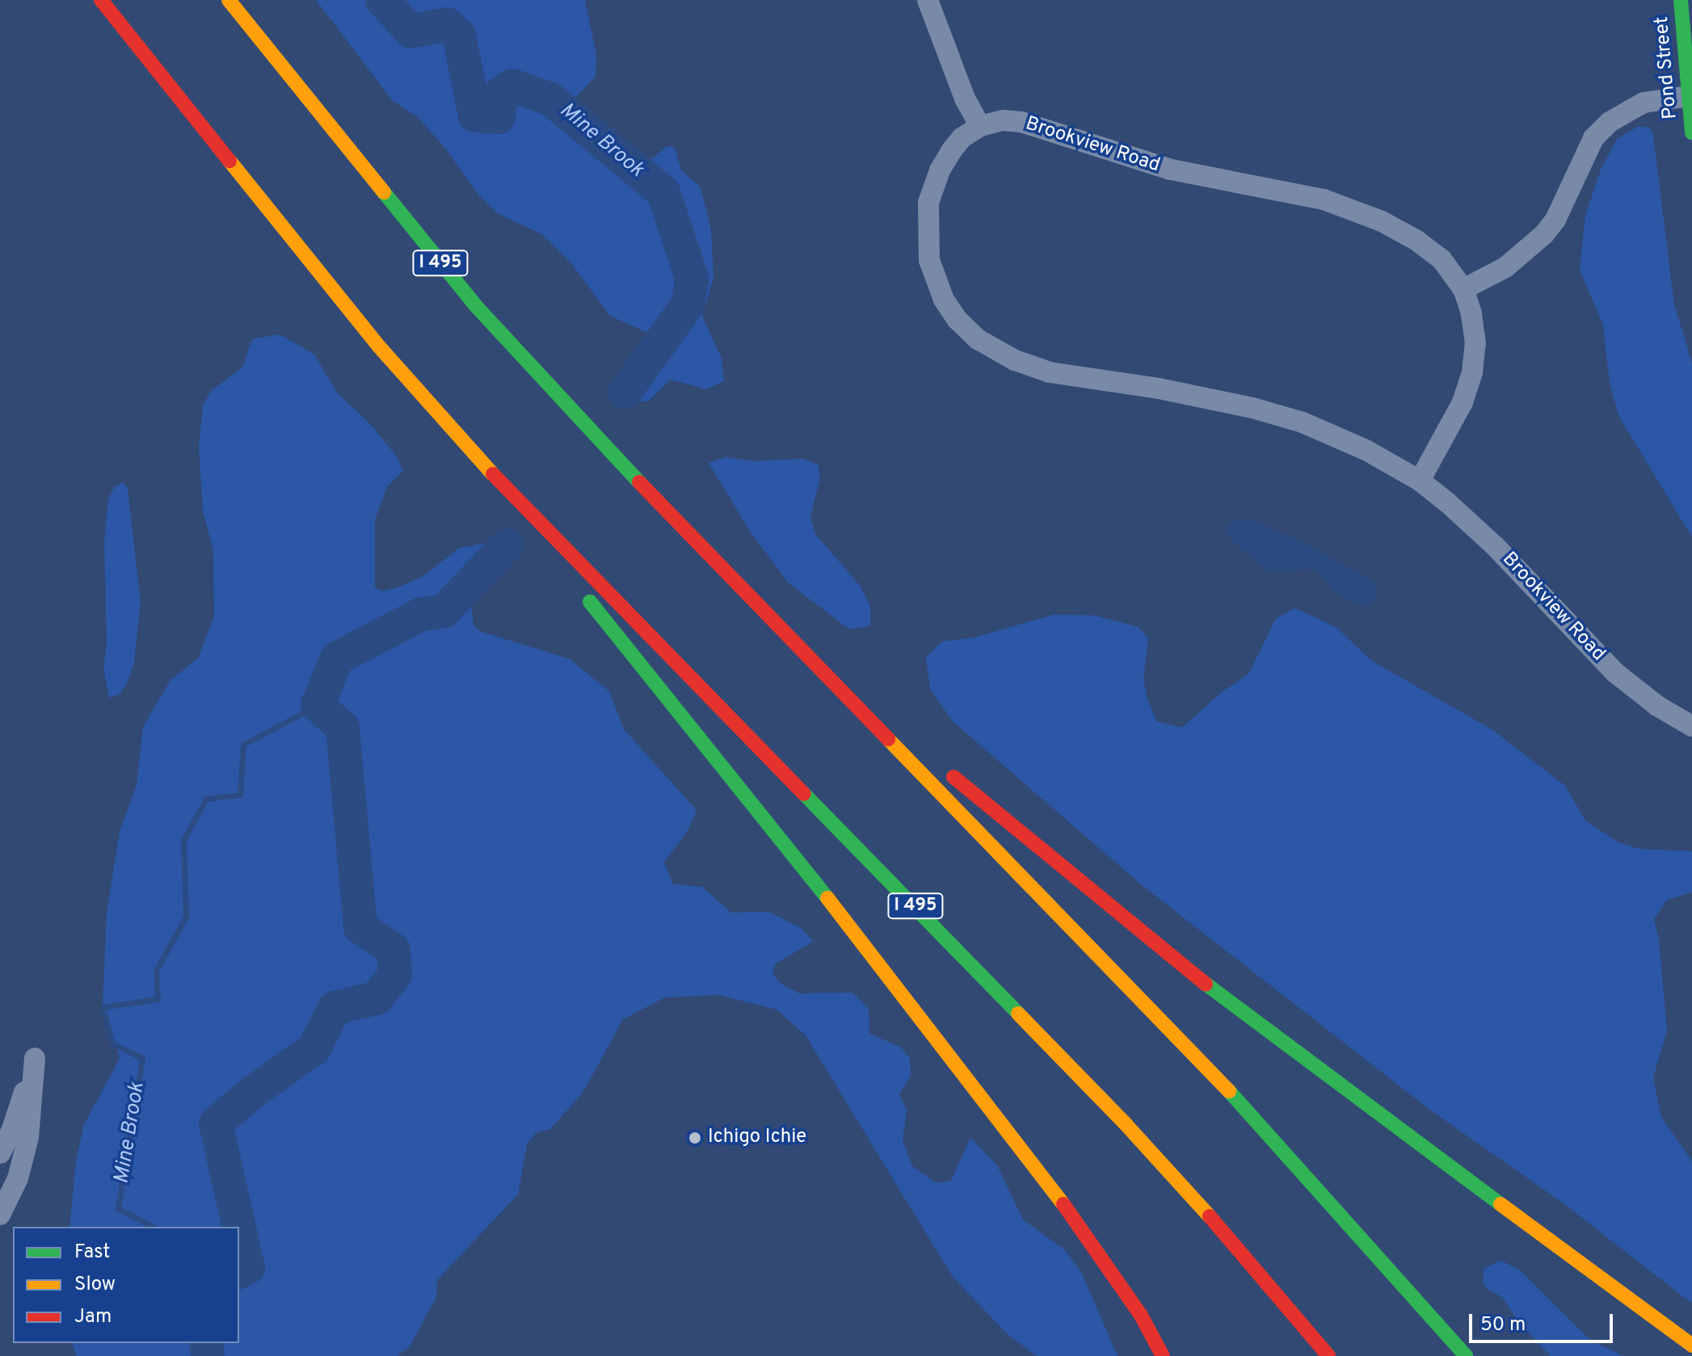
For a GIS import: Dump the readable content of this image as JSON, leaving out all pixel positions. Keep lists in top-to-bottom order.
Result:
{
  "streets": {
    "main road": ["Pond Street", "I 495"],
    "street": ["Brookview Road"]
  },
  "water": ["Mine Brook"],
  "places": ["Ichigo Ichie"],
  "legend": ["Fast", "Slow", "Jam"],
  "scale_bar": "50 m"
}
